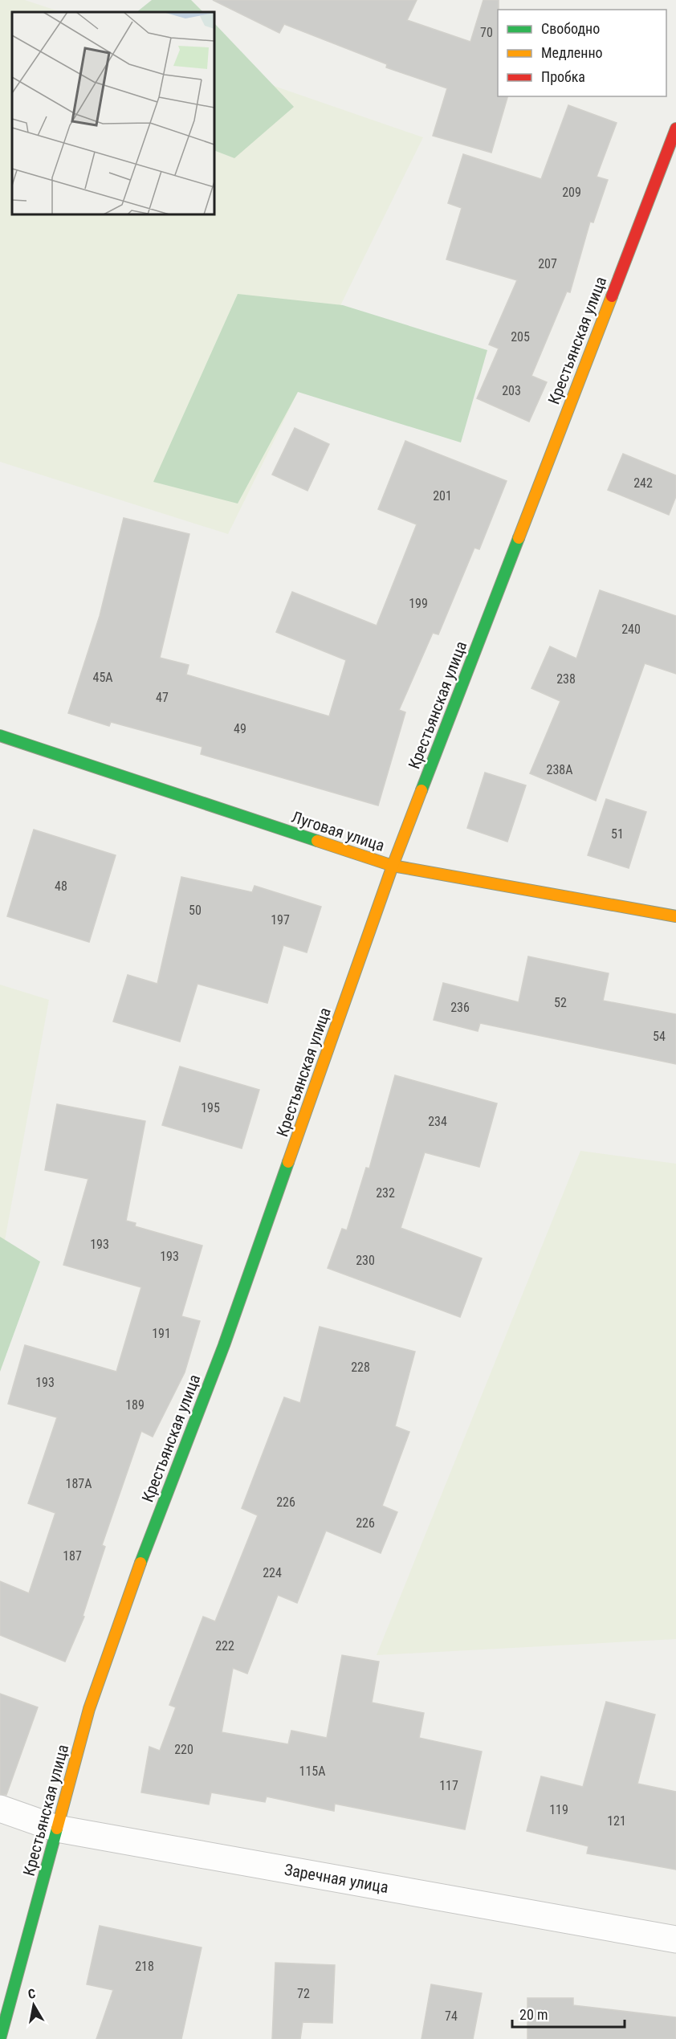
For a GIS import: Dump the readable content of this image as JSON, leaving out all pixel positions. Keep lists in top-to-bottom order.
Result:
{
  "streets": {
    "street": ["Крестьянская улица", "Луговая улица", "Заречная улица"]
  },
  "crossings": [
    ["Крестьянская улица", "Луговая улица"],
    ["Крестьянская улица", "Заречная улица"]
  ],
  "house_numbers": [
    "70",
    "209",
    "207",
    "205",
    "203",
    "242",
    "201",
    "199",
    "240",
    "45А",
    "238",
    "47",
    "49",
    "238А",
    "51",
    "48",
    "50",
    "197",
    "52",
    "236",
    "54",
    "195",
    "234",
    "232",
    "193",
    "193",
    "230",
    "191",
    "228",
    "193",
    "189",
    "187А",
    "226",
    "226",
    "187",
    "224",
    "222",
    "220",
    "115А",
    "117",
    "119",
    "121",
    "218",
    "72",
    "74"
  ],
  "legend": ["Свободно", "Медленно", "Пробка"],
  "scale_bar": "20 m",
  "north": "top"
}
